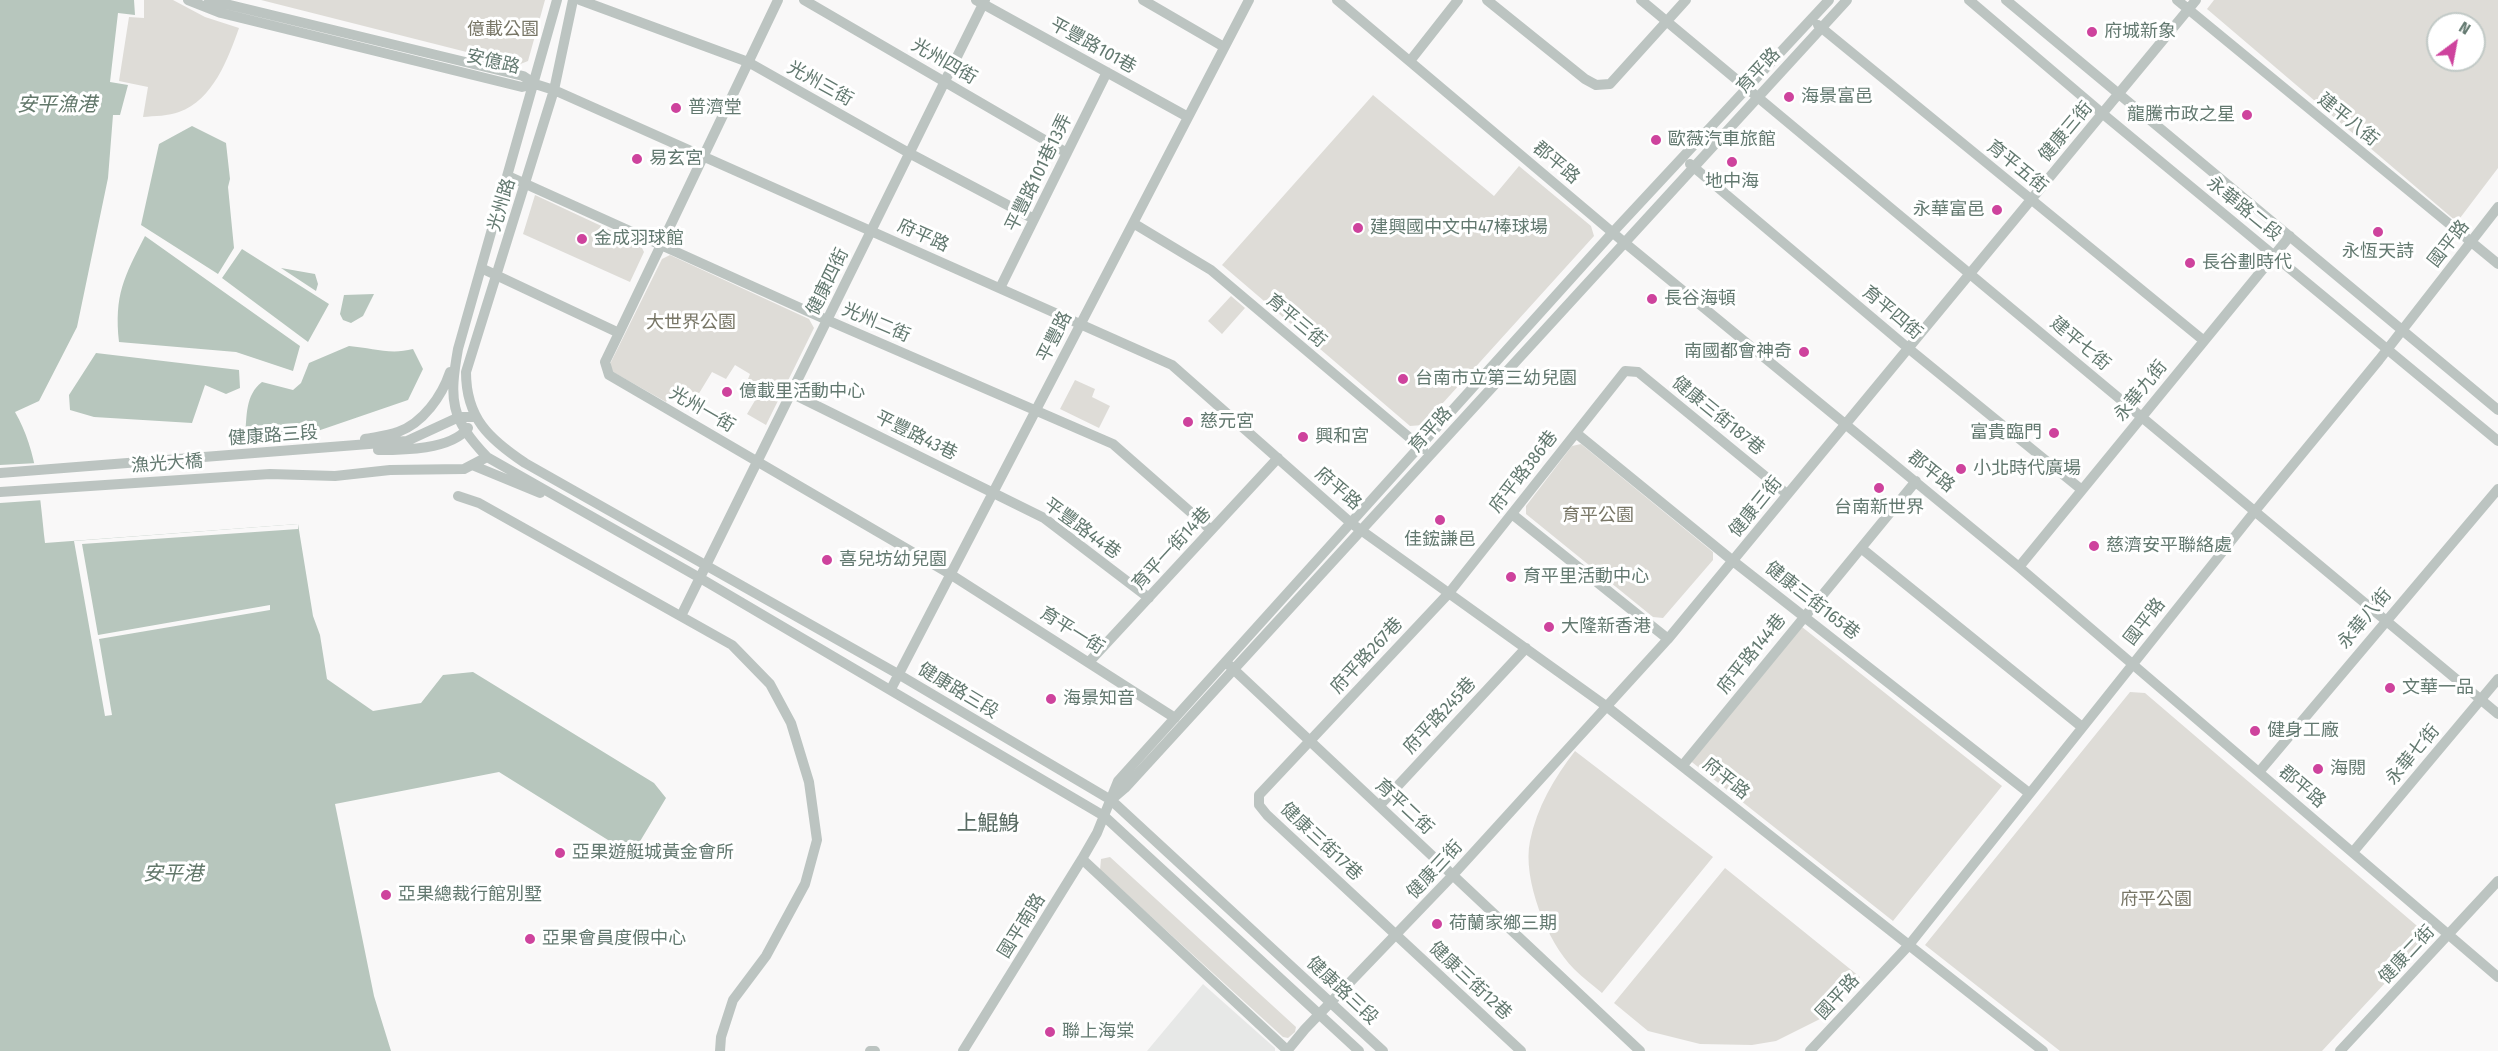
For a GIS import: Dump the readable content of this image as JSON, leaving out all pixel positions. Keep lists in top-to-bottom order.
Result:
{
  "streets": {
    "street": [
      "平豐路101巷",
      "安億路",
      "光州四街",
      "育平路",
      "光州三街",
      "建平八街",
      "健康三街",
      "郡平路",
      "育平五街",
      "平豐路101巷13弄",
      "光州路",
      "永華路二段",
      "府平路",
      "國平路",
      "健康四街",
      "育平四街",
      "育平三街",
      "光州二街",
      "平豐路",
      "建平七街",
      "永華九街",
      "光州一街",
      "健康三街187巷",
      "健康路三段",
      "平豐路43巷",
      "漁光大橋",
      "府平路386巷",
      "平豐路44巷",
      "育平一街14巷",
      "健康三街165巷",
      "永華八街",
      "育平一街",
      "府平路144巷",
      "府平路267巷",
      "府平路245巷",
      "永華七街",
      "育平二街",
      "健康三街17巷",
      "國平南路",
      "健康二街",
      "健康三街12巷"
    ]
  },
  "crossings": [
    ["平豐路101巷", "平豐路101巷13弄"],
    ["平豐路101巷", "健康四街"],
    ["平豐路101巷", "平豐路"],
    ["安億路", "光州路"],
    ["安億路", "府平路"],
    ["光州四街", "平豐路101巷13弄"],
    ["光州四街", "健康四街"],
    ["育平路", "郡平路"],
    ["育平路", "育平五街"],
    ["育平路", "府平路"],
    ["育平路", "育平四街"],
    ["育平路", "育平三街"],
    ["育平路", "建平七街"],
    ["育平路", "健康路三段"],
    ["育平路", "育平一街"],
    ["育平路", "育平二街"],
    ["育平路", "國平南路"],
    ["光州三街", "平豐路101巷13弄"],
    ["光州三街", "健康四街"],
    ["光州三街", "光州一街"],
    ["建平八街", "健康三街"],
    ["建平八街", "國平路"],
    ["健康三街", "郡平路"],
    ["健康三街", "育平五街"],
    ["健康三街", "永華路二段"],
    ["健康三街", "府平路"],
    ["健康三街", "育平四街"],
    ["健康三街", "建平七街"],
    ["健康三街", "健康三街187巷"],
    ["健康三街", "健康路三段"],
    ["健康三街", "健康三街165巷"],
    ["健康三街", "育平二街"],
    ["健康三街", "健康三街17巷"],
    ["健康三街", "健康三街12巷"],
    ["郡平路", "國平路"],
    ["郡平路", "永華九街"],
    ["郡平路", "永華八街"],
    ["郡平路", "府平路144巷"],
    ["郡平路", "永華七街"],
    ["郡平路", "健康二街"],
    ["育平五街", "永華九街"],
    ["平豐路101巷13弄", "府平路"],
    ["光州路", "府平路"],
    ["光州路", "光州二街"],
    ["光州路", "健康路三段"],
    ["永華路二段", "國平路"],
    ["永華路二段", "永華九街"],
    ["府平路", "國平路"],
    ["府平路", "健康四街"],
    ["府平路", "平豐路"],
    ["府平路", "光州一街"],
    ["府平路", "府平路386巷"],
    ["府平路", "育平一街14巷"],
    ["府平路", "府平路144巷"],
    ["府平路", "府平路267巷"],
    ["府平路", "府平路245巷"],
    ["國平路", "建平七街"],
    ["國平路", "健康三街165巷"],
    ["健康四街", "光州二街"],
    ["健康四街", "光州一街"],
    ["健康四街", "健康路三段"],
    ["健康四街", "平豐路43巷"],
    ["育平四街", "永華九街"],
    ["育平三街", "平豐路"],
    ["光州二街", "平豐路"],
    ["光州二街", "光州一街"],
    ["光州二街", "育平一街14巷"],
    ["平豐路", "光州一街"],
    ["平豐路", "健康路三段"],
    ["平豐路", "平豐路43巷"],
    ["平豐路", "平豐路44巷"],
    ["平豐路", "育平一街"],
    ["建平七街", "永華九街"],
    ["建平七街", "永華八街"],
    ["建平七街", "永華七街"],
    ["光州一街", "育平一街"],
    ["健康三街187巷", "府平路386巷"],
    ["健康路三段", "漁光大橋"],
    ["健康路三段", "國平南路"],
    ["平豐路43巷", "平豐路44巷"],
    ["府平路386巷", "健康三街165巷"],
    ["府平路386巷", "府平路267巷"],
    ["平豐路44巷", "育平一街14巷"],
    ["育平一街14巷", "育平一街"],
    ["健康三街165巷", "府平路144巷"],
    ["府平路267巷", "育平二街"],
    ["府平路267巷", "健康三街17巷"],
    ["府平路245巷", "育平二街"],
    ["育平二街", "健康三街17巷"],
    ["健康三街17巷", "健康三街12巷"]
  ],
  "districts": ["上鯤鯓"],
  "water": ["安平漁港", "安平港"],
  "parks": [
    "億載公園",
    "大世界公園",
    "育平公園",
    "府平公園"
  ],
  "places": [
    "府城新象",
    "海景富邑",
    "普濟堂",
    "龍騰市政之星",
    "歐薇汽車旅館",
    "易玄宮",
    "地中海",
    "永華富邑",
    "建興國中文中47棒球場",
    "永恆天詩",
    "金成羽球館",
    "長谷劃時代",
    "長谷海頓",
    "南國都會神奇",
    "台南市立第三幼兒園",
    "億載里活動中心",
    "慈元宮",
    "富貴臨門",
    "興和宮",
    "小北時代廣場",
    "台南新世界",
    "佳鋐謙邑",
    "慈濟安平聯絡處",
    "喜兒坊幼兒園",
    "育平里活動中心",
    "大隆新香港",
    "文華一品",
    "海景知音",
    "健身工廠",
    "海閱",
    "亞果遊艇城黃金會所",
    "亞果總裁行館別墅",
    "荷蘭家鄉三期",
    "亞果會員度假中心",
    "聯上海棠"
  ],
  "north": "top right"
}
